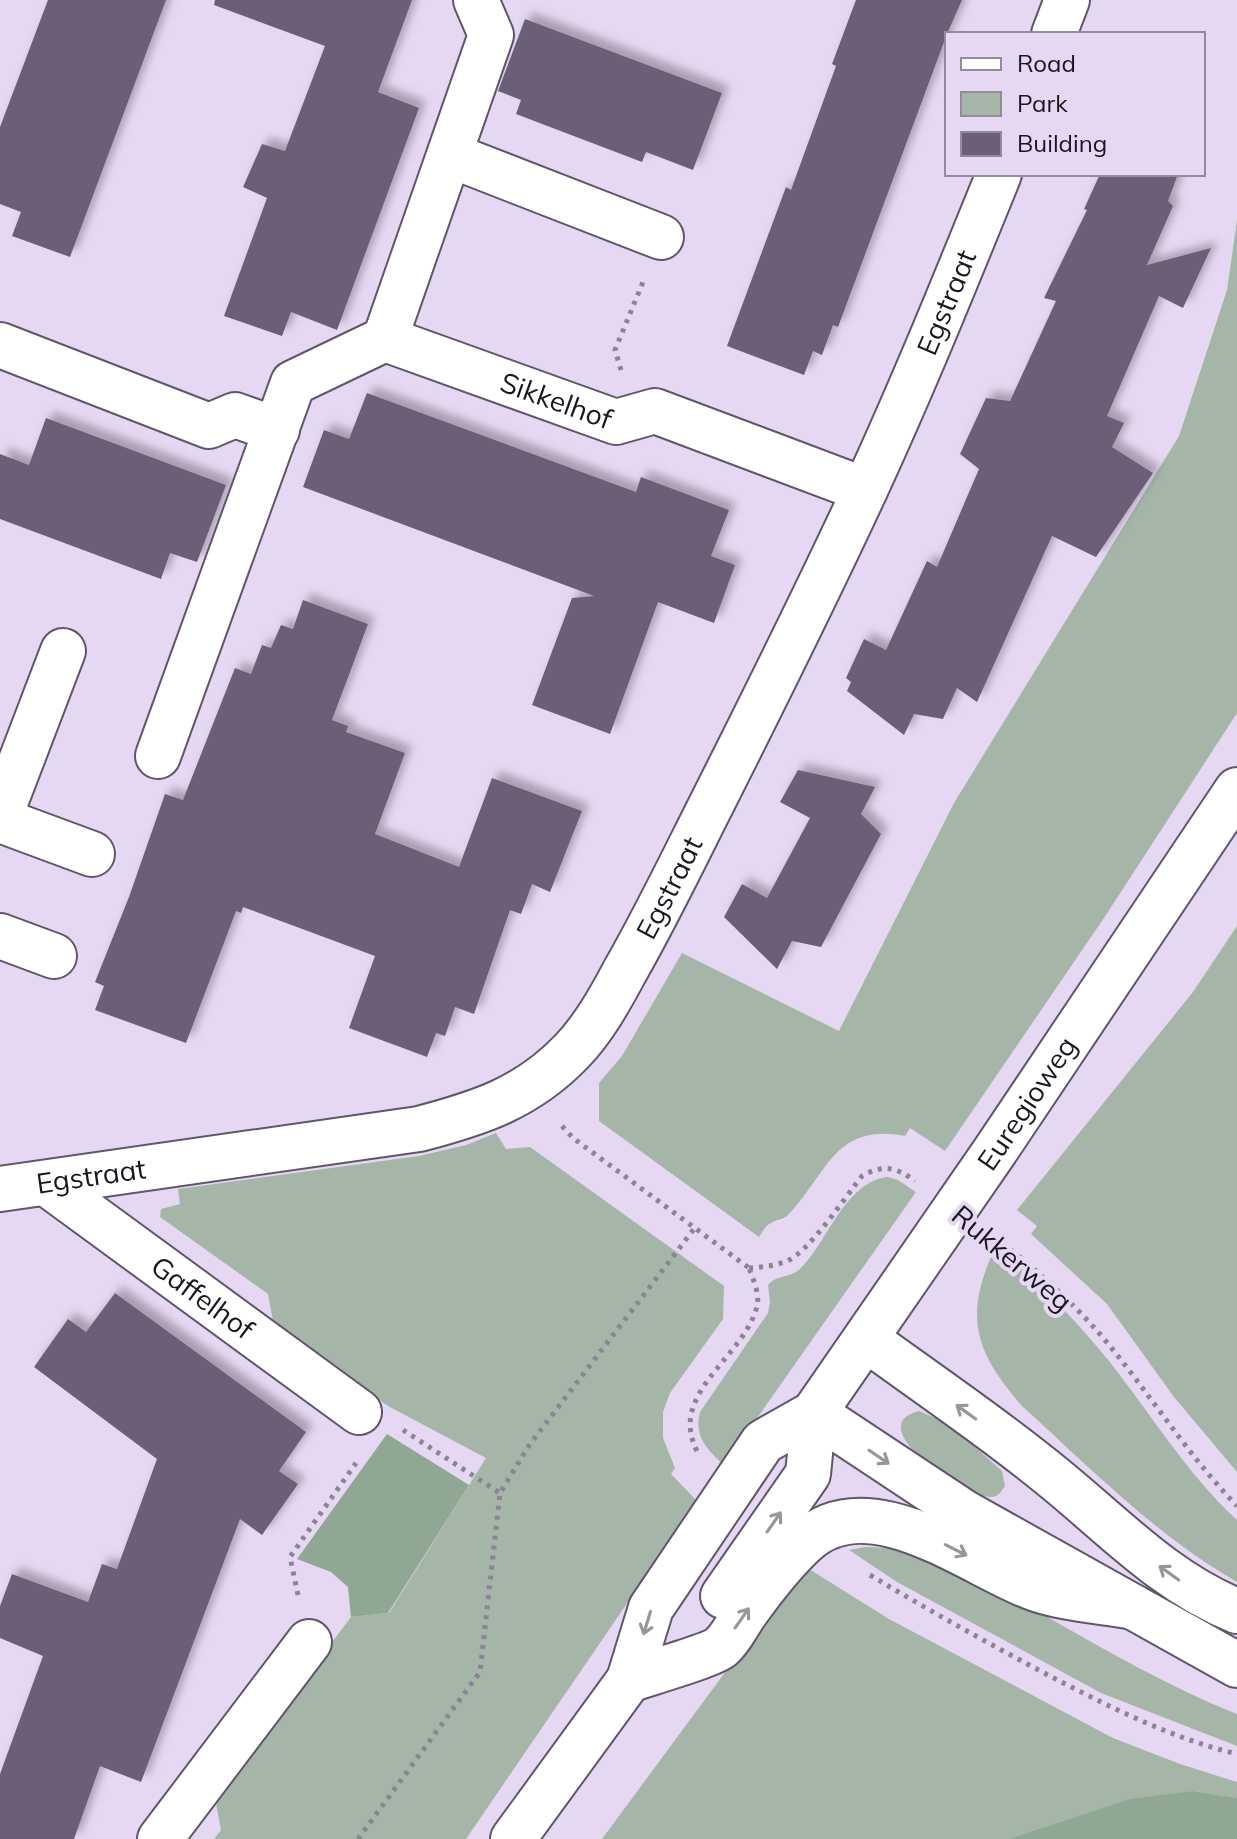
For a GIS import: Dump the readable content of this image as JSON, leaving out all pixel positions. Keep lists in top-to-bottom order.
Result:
{
  "streets": {
    "street": [
      "Egstraat",
      "Sikkelhof",
      "Euregioweg",
      "Gaffelhof"
    ],
    "path": ["Rukkerweg"]
  },
  "crossings": [
    ["Egstraat", "Sikkelhof"],
    ["Egstraat", "Gaffelhof"],
    ["Euregioweg", "Rukkerweg"]
  ],
  "legend": ["Road", "Park", "Building"]
}
